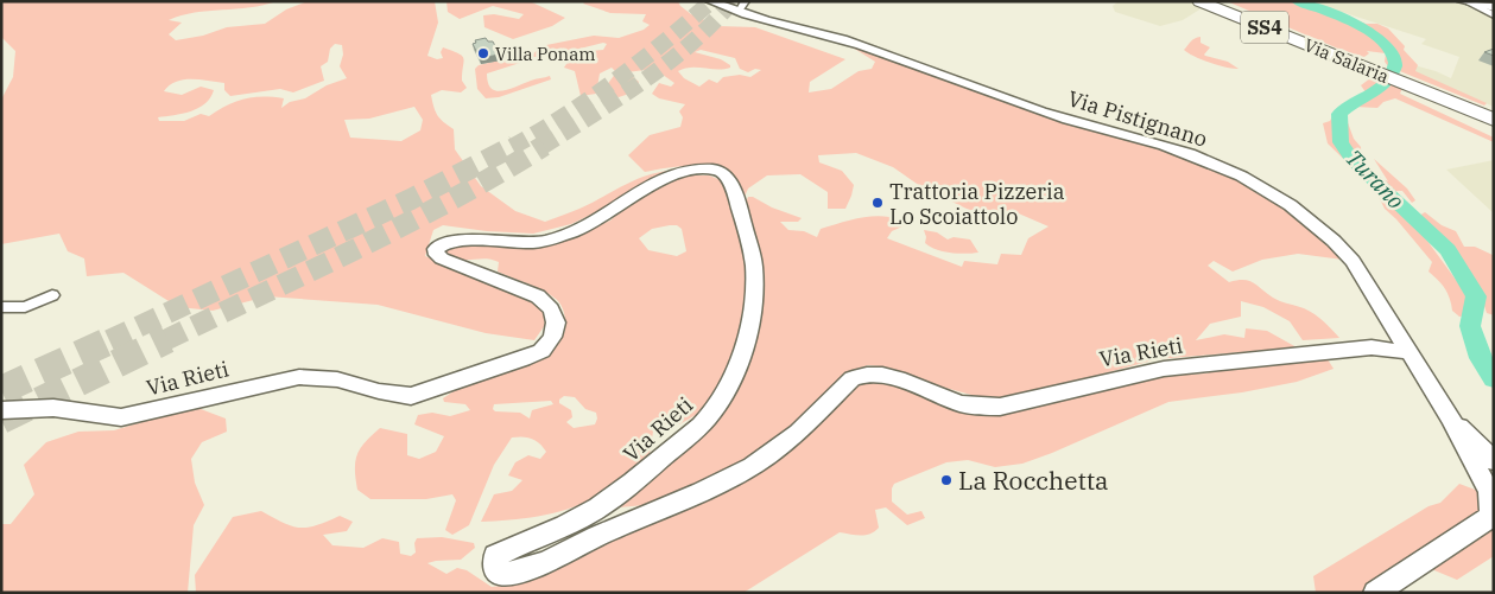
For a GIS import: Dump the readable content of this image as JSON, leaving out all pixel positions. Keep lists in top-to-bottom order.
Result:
{
  "streets": {
    "highway": ["SS4", "Via Salaria"],
    "street": ["Via Pistignano", "Via Rieti"]
  },
  "crossings": [
    ["Via Pistignano", "Via Rieti"]
  ],
  "water": ["Turano"],
  "places": ["Villa Ponam", "Trattoria Pizzeria Lo Scoiattolo", "La Rocchetta"]
}
